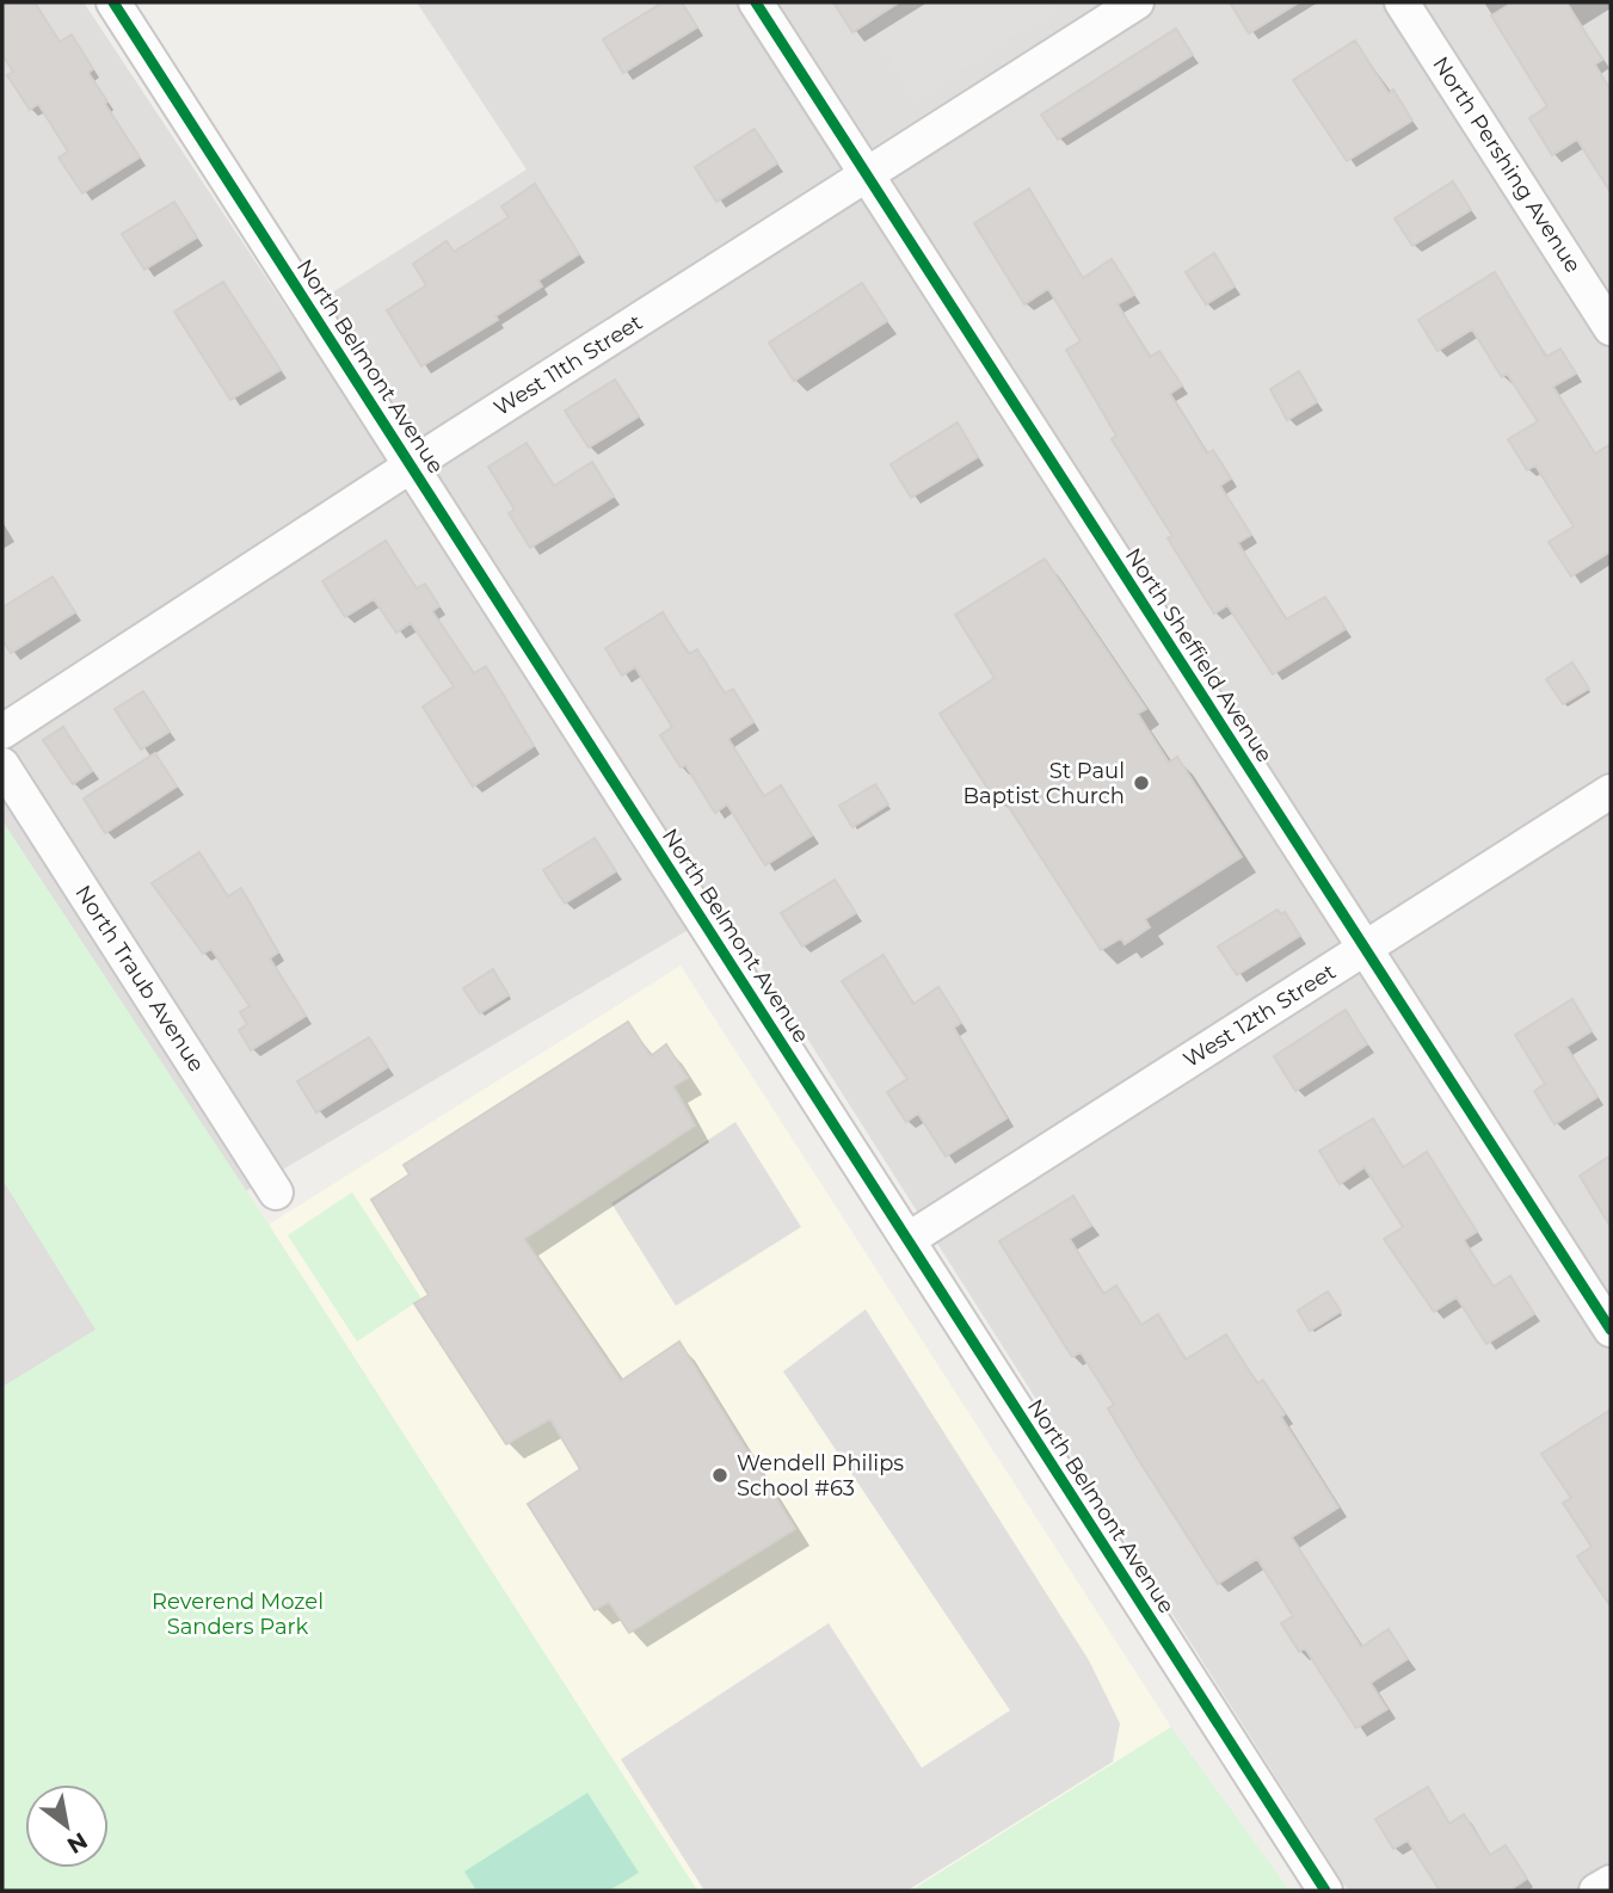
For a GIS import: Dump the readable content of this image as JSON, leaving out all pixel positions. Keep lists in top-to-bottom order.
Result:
{
  "streets": {
    "street": [
      "North Pershing Avenue",
      "West 11th Street",
      "North Belmont Avenue",
      "North Sheffield Avenue",
      "North Traub Avenue",
      "West 12th Street"
    ]
  },
  "crossings": [
    ["West 11th Street", "North Belmont Avenue"],
    ["West 11th Street", "North Sheffield Avenue"],
    ["North Belmont Avenue", "West 12th Street"],
    ["North Sheffield Avenue", "West 12th Street"]
  ],
  "parks": ["Reverend Mozel Sanders Park"],
  "places": ["St Paul Baptist Church", "Wendell Philips School #63"],
  "north": "bottom right"
}
